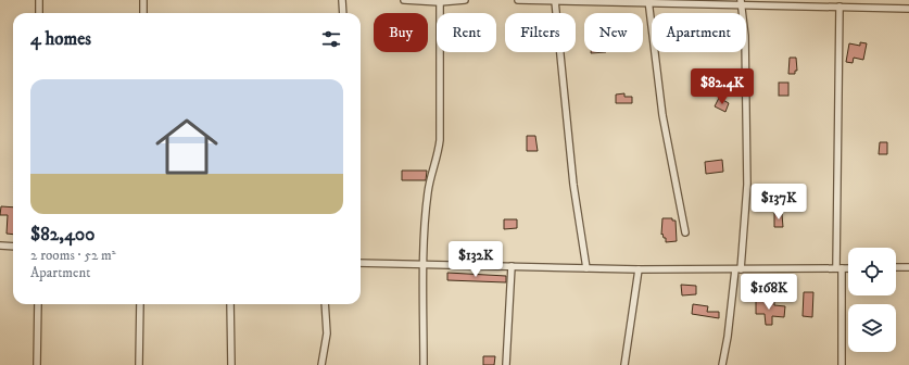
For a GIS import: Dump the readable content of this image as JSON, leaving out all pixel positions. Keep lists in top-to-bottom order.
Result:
{
  "page": {
    "chip": [
      "Buy",
      "Rent",
      "Filters",
      "New",
      "Apartment"
    ],
    "heading": "4 homes",
    "list": [
      {
        "name": "$82,400",
        "note": "2 rooms · 52 m² · Apartment"
      }
    ],
    "price": [
      "$82.4K",
      "$137K",
      "$132K",
      "$168K"
    ]
  }
}
